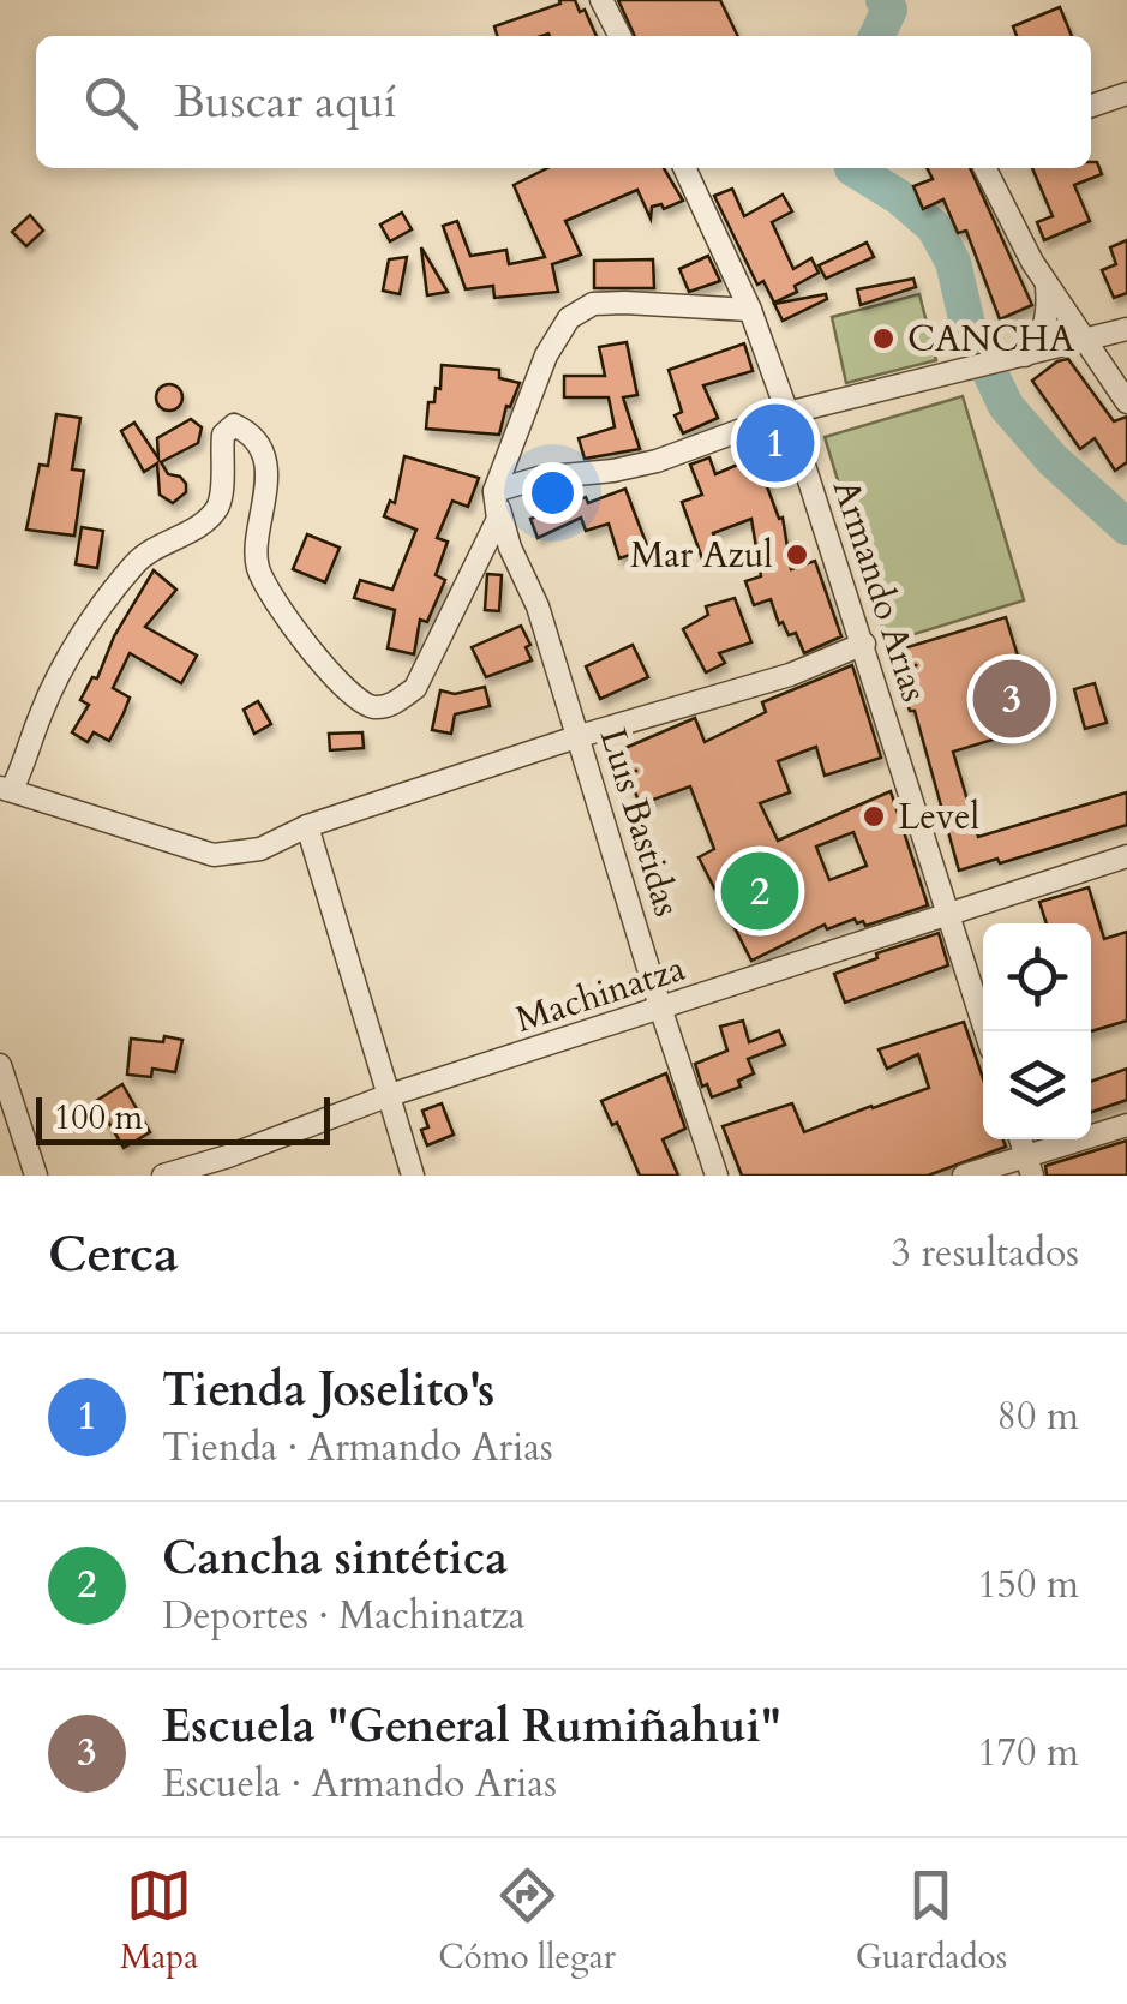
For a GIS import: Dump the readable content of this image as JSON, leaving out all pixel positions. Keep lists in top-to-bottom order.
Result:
{
  "streets": {
    "street": ["Armando Arias", "Luis Bastidas", "Machinatza"]
  },
  "crossings": [
    ["Armando Arias", "Machinatza"],
    ["Luis Bastidas", "Machinatza"]
  ],
  "places": ["CANCHA", "Mar Azul", "Level"],
  "scale_bar": "100 m",
  "page": {
    "search": "Buscar aquí",
    "pins": ["1", "3", "2"],
    "scale": "100 m",
    "heading": ["Cerca", "3 resultados"],
    "list": [
      {
        "mark": "1",
        "name": "Tienda Joselito's",
        "note": "Tienda · Armando Arias",
        "value": "80 m"
      },
      {
        "mark": "2",
        "name": "Cancha sintética",
        "note": "Deportes · Machinatza",
        "value": "150 m"
      },
      {
        "mark": "3",
        "name": "Escuela \"General Rumiñahui\"",
        "note": "Escuela · Armando Arias",
        "value": "170 m"
      }
    ],
    "nav": ["Mapa", "Cómo llegar", "Guardados"]
  }
}
